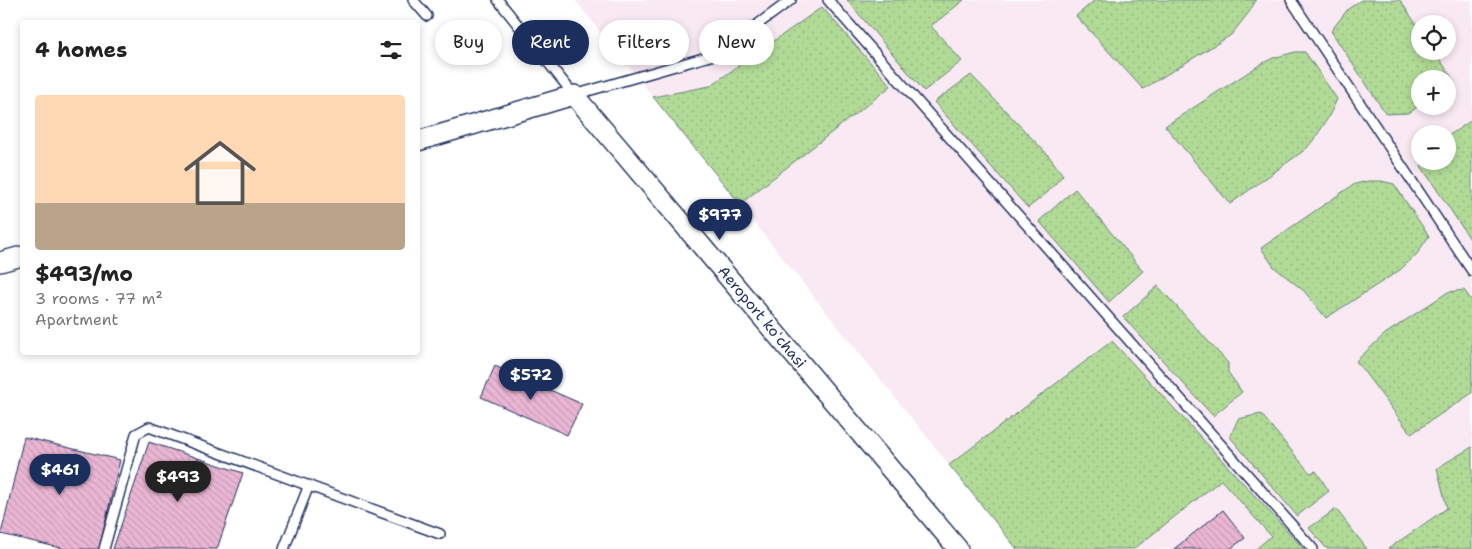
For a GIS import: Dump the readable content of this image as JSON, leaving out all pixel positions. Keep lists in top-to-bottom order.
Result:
{
  "streets": {
    "street": ["Aeroport koʻchasi"]
  },
  "page": {
    "map_buttons": ["+", "−"],
    "chip": [
      "Buy",
      "Rent",
      "Filters",
      "New"
    ],
    "heading": "4 homes",
    "list": [
      {
        "name": "$493/mo",
        "note": "3 rooms · 77 m² · Apartment"
      }
    ],
    "price": [
      "$977",
      "$572",
      "$461",
      "$493"
    ]
  }
}
